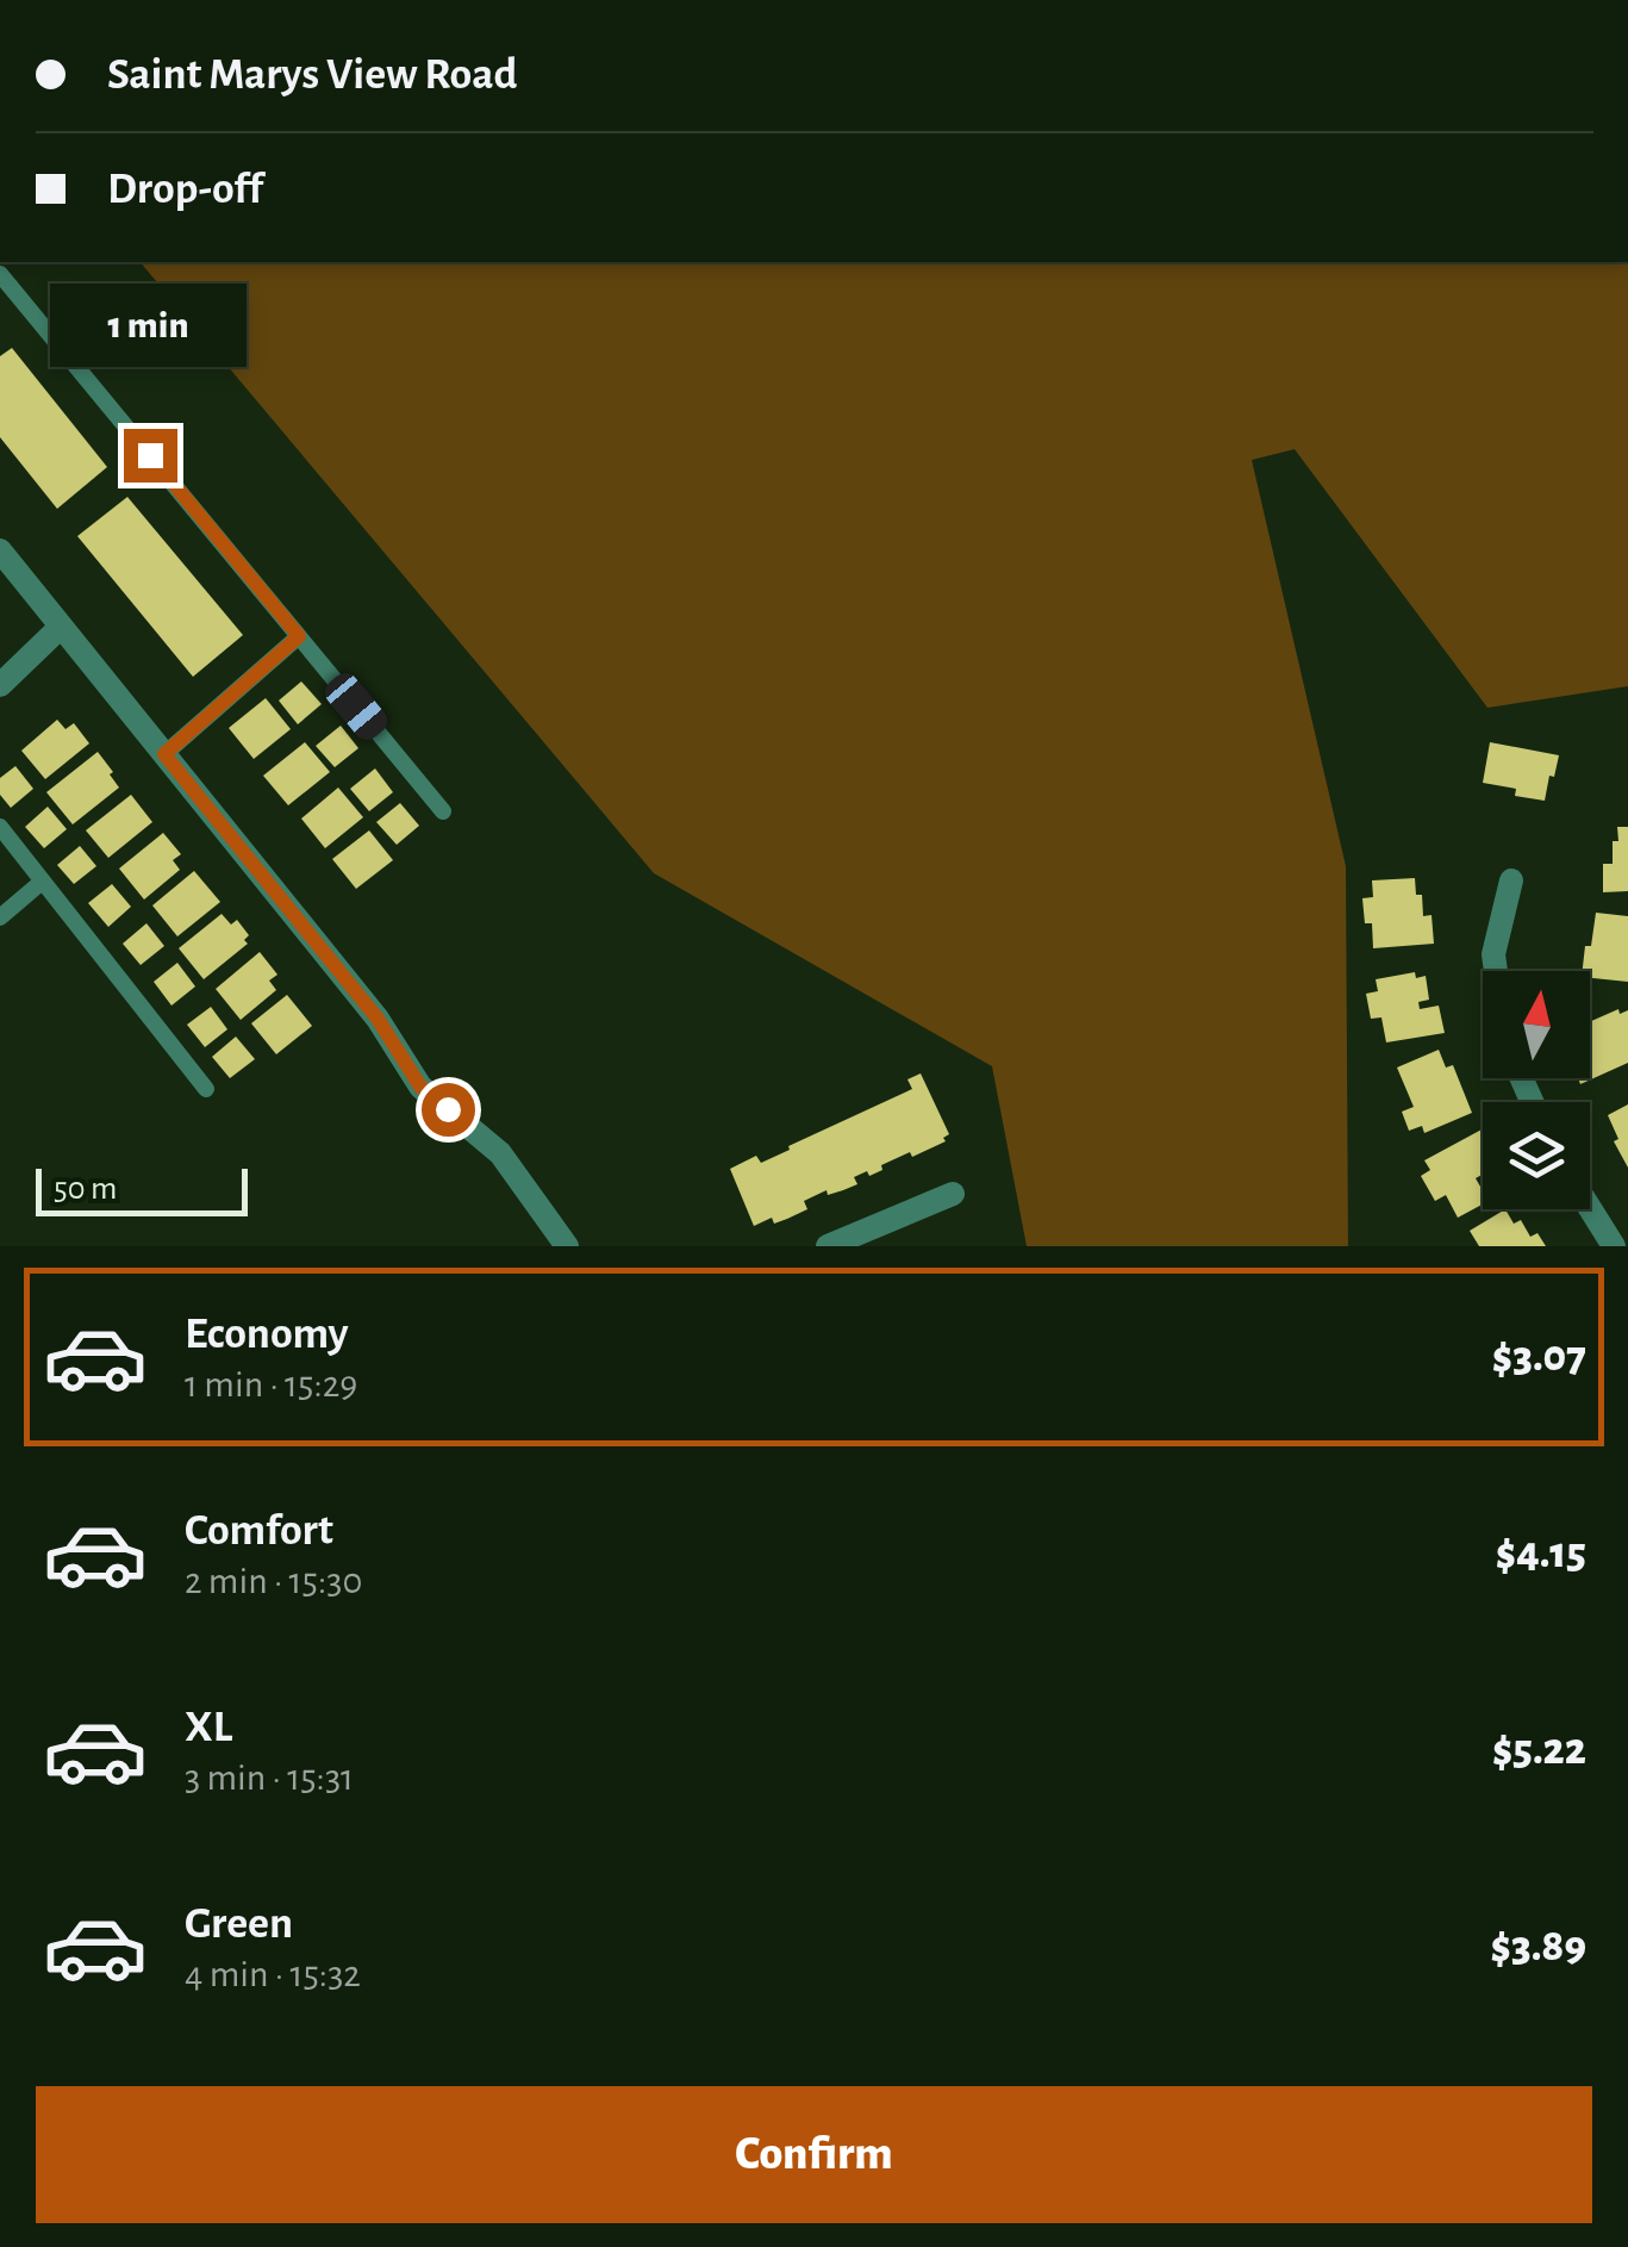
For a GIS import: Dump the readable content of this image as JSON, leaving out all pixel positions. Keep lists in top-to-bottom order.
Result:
{
  "scale_bar": "50 m",
  "north": "top",
  "page": {
    "banner": ["Saint Marys View Road", "Drop-off"],
    "bubble": "1 min",
    "scale": "50 m",
    "list": [
      {
        "name": "Economy",
        "note": "1 min · 15:29",
        "value": "$3.07"
      },
      {
        "name": "Comfort",
        "note": "2 min · 15:30",
        "value": "$4.15"
      },
      {
        "name": "XL",
        "note": "3 min · 15:31",
        "value": "$5.22"
      },
      {
        "name": "Green",
        "note": "4 min · 15:32",
        "value": "$3.89"
      }
    ],
    "buttons": "Confirm"
  }
}
